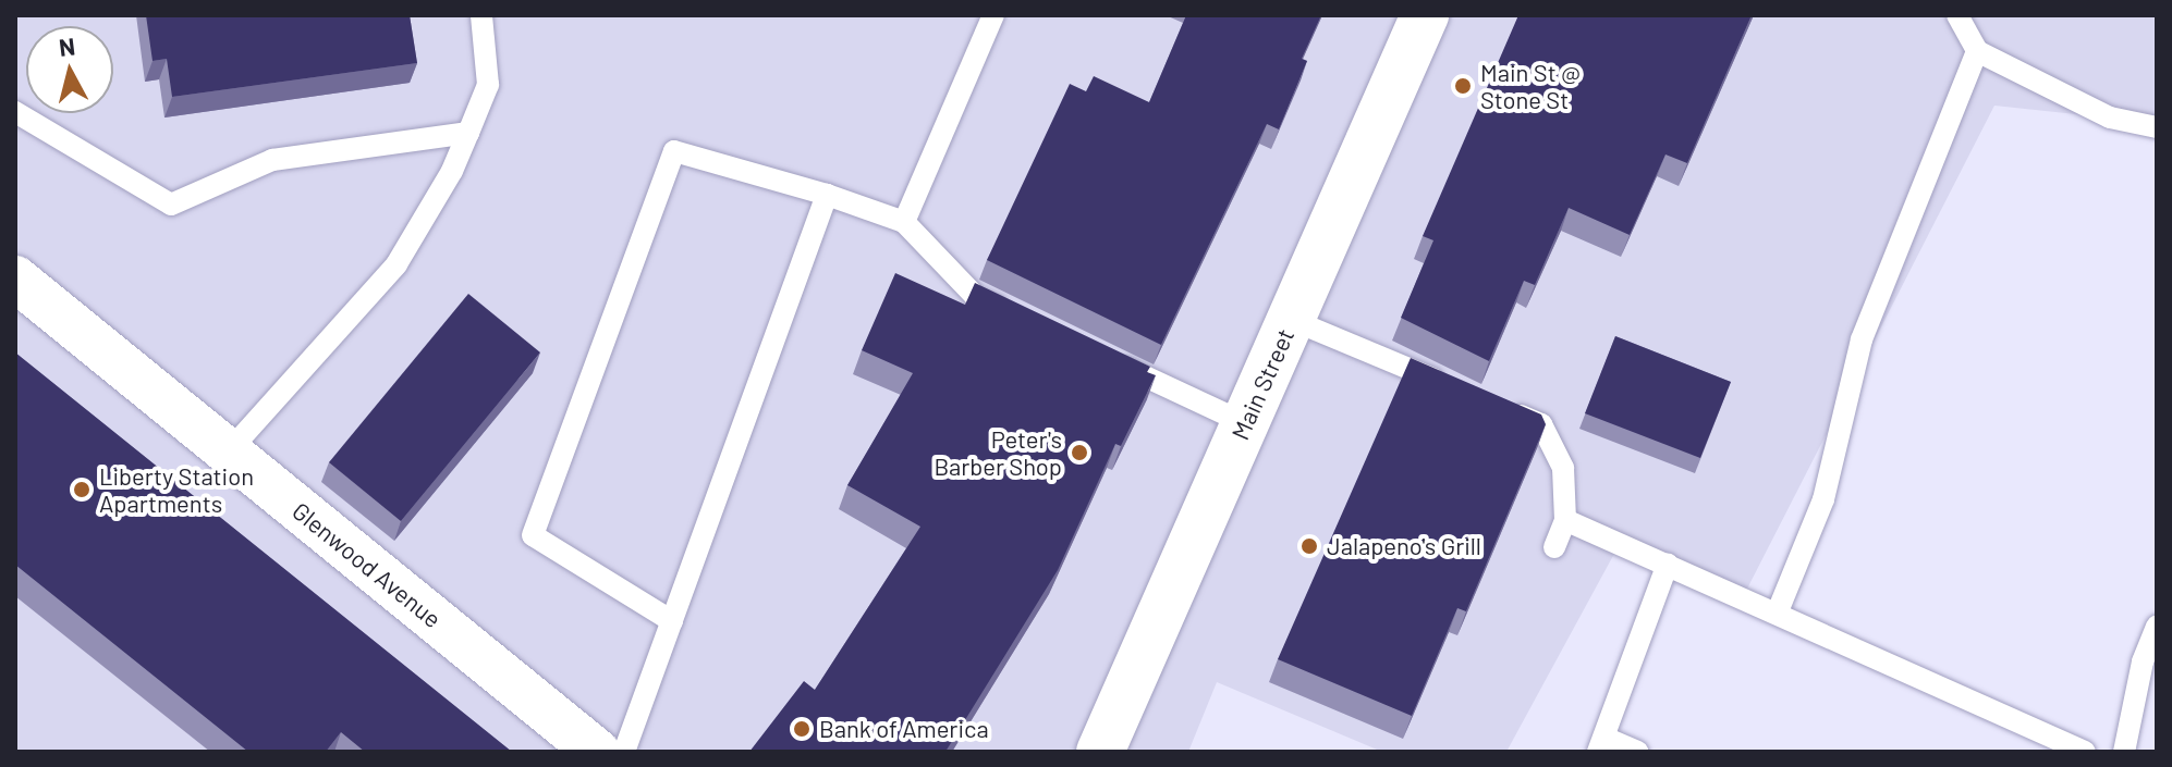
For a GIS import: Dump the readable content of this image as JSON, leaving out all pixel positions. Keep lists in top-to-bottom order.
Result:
{
  "streets": {
    "main road": ["Main Street"],
    "street": ["Glenwood Avenue"]
  },
  "places": [
    "Main St @ Stone St",
    "Peter's Barber Shop",
    "Liberty Station Apartments",
    "Jalapeno's Grill",
    "Bank of America"
  ],
  "north": "top"
}
